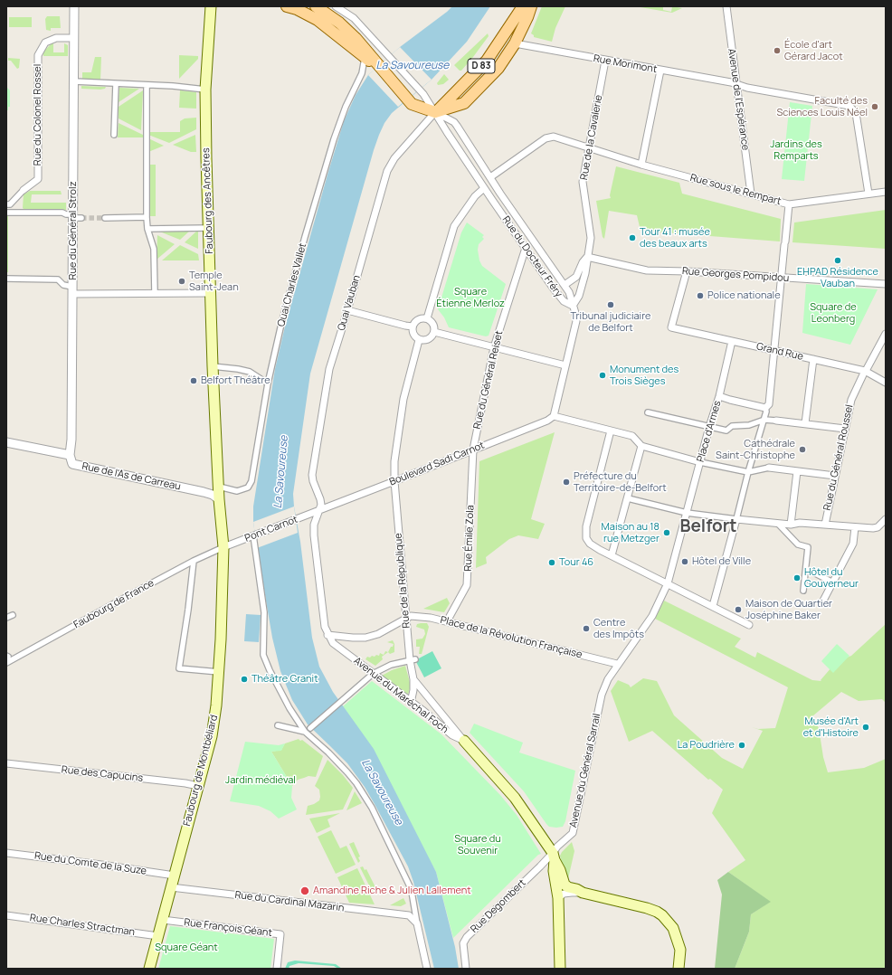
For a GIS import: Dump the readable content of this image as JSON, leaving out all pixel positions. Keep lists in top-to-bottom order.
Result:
{
  "streets": {
    "main road": [
      "D 83",
      "Faubourg des Ancêtres",
      "Quai Vauban",
      "Avenue du Maréchal Foch",
      "Faubourg de Montbéliard"
    ],
    "street": [
      "Rue Morimont",
      "Avenue de l'Espérance",
      "Rue du Colonel Rossel",
      "Rue de la Cavalerie",
      "Rue sous le Rempart",
      "Rue du Général Strolz",
      "Rue du Docteur Fréry",
      "Rue Georges Pompidou",
      "Quai Charles Vallet",
      "Grand Rue",
      "Rue du Général Reiset",
      "Place d'Armes",
      "Rue du Général Roussel",
      "Boulevard Sadi Carnot",
      "Rue de l'As de Carreau",
      "Pont Carnot",
      "Rue Émile Zola",
      "Rue de la République",
      "Faubourg de France",
      "Place de la Révolution Française",
      "Avenue du Général Sarrail",
      "Rue des Capucins",
      "Rue du Comte de la Suze",
      "Rue du Cardinal Mazarin",
      "Rue Degombert",
      "Rue Charles Stractman",
      "Rue François Géant"
    ]
  },
  "crossings": [
    ["Rue Morimont", "D 83"],
    ["Rue Morimont", "Avenue de l'Espérance"],
    ["Rue Morimont", "Rue de la Cavalerie"],
    ["Rue Morimont", "Rue sous le Rempart"],
    ["D 83", "Rue du Docteur Fréry"],
    ["D 83", "Quai Vauban"],
    ["Avenue de l'Espérance", "Rue sous le Rempart"],
    ["Rue du Colonel Rossel", "Rue du Général Strolz"],
    ["Rue de la Cavalerie", "Rue sous le Rempart"],
    ["Rue de la Cavalerie", "Rue du Docteur Fréry"],
    ["Rue de la Cavalerie", "Rue Georges Pompidou"],
    ["Rue sous le Rempart", "Rue du Docteur Fréry"],
    ["Faubourg des Ancêtres", "Quai Charles Vallet"],
    ["Faubourg des Ancêtres", "Rue de l'As de Carreau"],
    ["Faubourg des Ancêtres", "Pont Carnot"],
    ["Faubourg des Ancêtres", "Faubourg de France"],
    ["Faubourg des Ancêtres", "Faubourg de Montbéliard"],
    ["Rue du Général Strolz", "Rue de l'As de Carreau"],
    ["Rue du Docteur Fréry", "Quai Vauban"],
    ["Rue du Docteur Fréry", "Rue du Général Reiset"],
    ["Rue Georges Pompidou", "Grand Rue"],
    ["Quai Vauban", "Boulevard Sadi Carnot"],
    ["Quai Vauban", "Pont Carnot"],
    ["Quai Vauban", "Avenue du Maréchal Foch"],
    ["Grand Rue", "Rue du Général Roussel"],
    ["Rue du Général Reiset", "Boulevard Sadi Carnot"],
    ["Rue du Général Reiset", "Rue Émile Zola"],
    ["Place d'Armes", "Avenue du Général Sarrail"],
    ["Boulevard Sadi Carnot", "Pont Carnot"],
    ["Boulevard Sadi Carnot", "Rue Émile Zola"],
    ["Boulevard Sadi Carnot", "Rue de la République"],
    ["Boulevard Sadi Carnot", "Avenue du Maréchal Foch"],
    ["Pont Carnot", "Faubourg de France"],
    ["Pont Carnot", "Avenue du Maréchal Foch"],
    ["Pont Carnot", "Faubourg de Montbéliard"],
    ["Rue Émile Zola", "Place de la Révolution Française"],
    ["Rue de la République", "Place de la Révolution Française"],
    ["Rue de la République", "Avenue du Maréchal Foch"],
    ["Faubourg de France", "Faubourg de Montbéliard"],
    ["Place de la Révolution Française", "Avenue du Maréchal Foch"],
    ["Place de la Révolution Française", "Avenue du Général Sarrail"],
    ["Avenue du Maréchal Foch", "Avenue du Général Sarrail"],
    ["Avenue du Maréchal Foch", "Rue Degombert"],
    ["Faubourg de Montbéliard", "Rue des Capucins"],
    ["Faubourg de Montbéliard", "Rue du Comte de la Suze"],
    ["Faubourg de Montbéliard", "Rue du Cardinal Mazarin"],
    ["Faubourg de Montbéliard", "Rue Charles Stractman"],
    ["Faubourg de Montbéliard", "Rue François Géant"],
    ["Avenue du Général Sarrail", "Rue Degombert"]
  ],
  "districts": ["Belfort"],
  "water": ["La Savoureuse"],
  "parks": [
    "Jardins des Remparts",
    "Square Étienne Merloz",
    "Square de Leonberg",
    "Jardin médiéval",
    "Square du Souvenir",
    "Square Géant"
  ],
  "places": [
    "École d'art Gérard Jacot",
    "Faculté des Sciences Louis Néel",
    "Tour 41 : musée des beaux arts",
    "EHPAD Résidence Vauban",
    "Temple Saint-Jean",
    "Police nationale",
    "Tribunal judiciaire de Belfort",
    "Monument des Trois Sièges",
    "Belfort Théâtre",
    "Cathédrale Saint-Christophe",
    "Préfecture du Territoire-de-Belfort",
    "Maison au 18 rue Metzger",
    "Hôtel de Ville",
    "Tour 46",
    "Hôtel du Gouverneur",
    "Maison de Quartier Joséphine Baker",
    "Centre des Impôts",
    "Théâtre Granit",
    "Musée d'Art et d'Histoire",
    "La Poudrière",
    "Amandine Riche & Julien Lallement"
  ]
}
